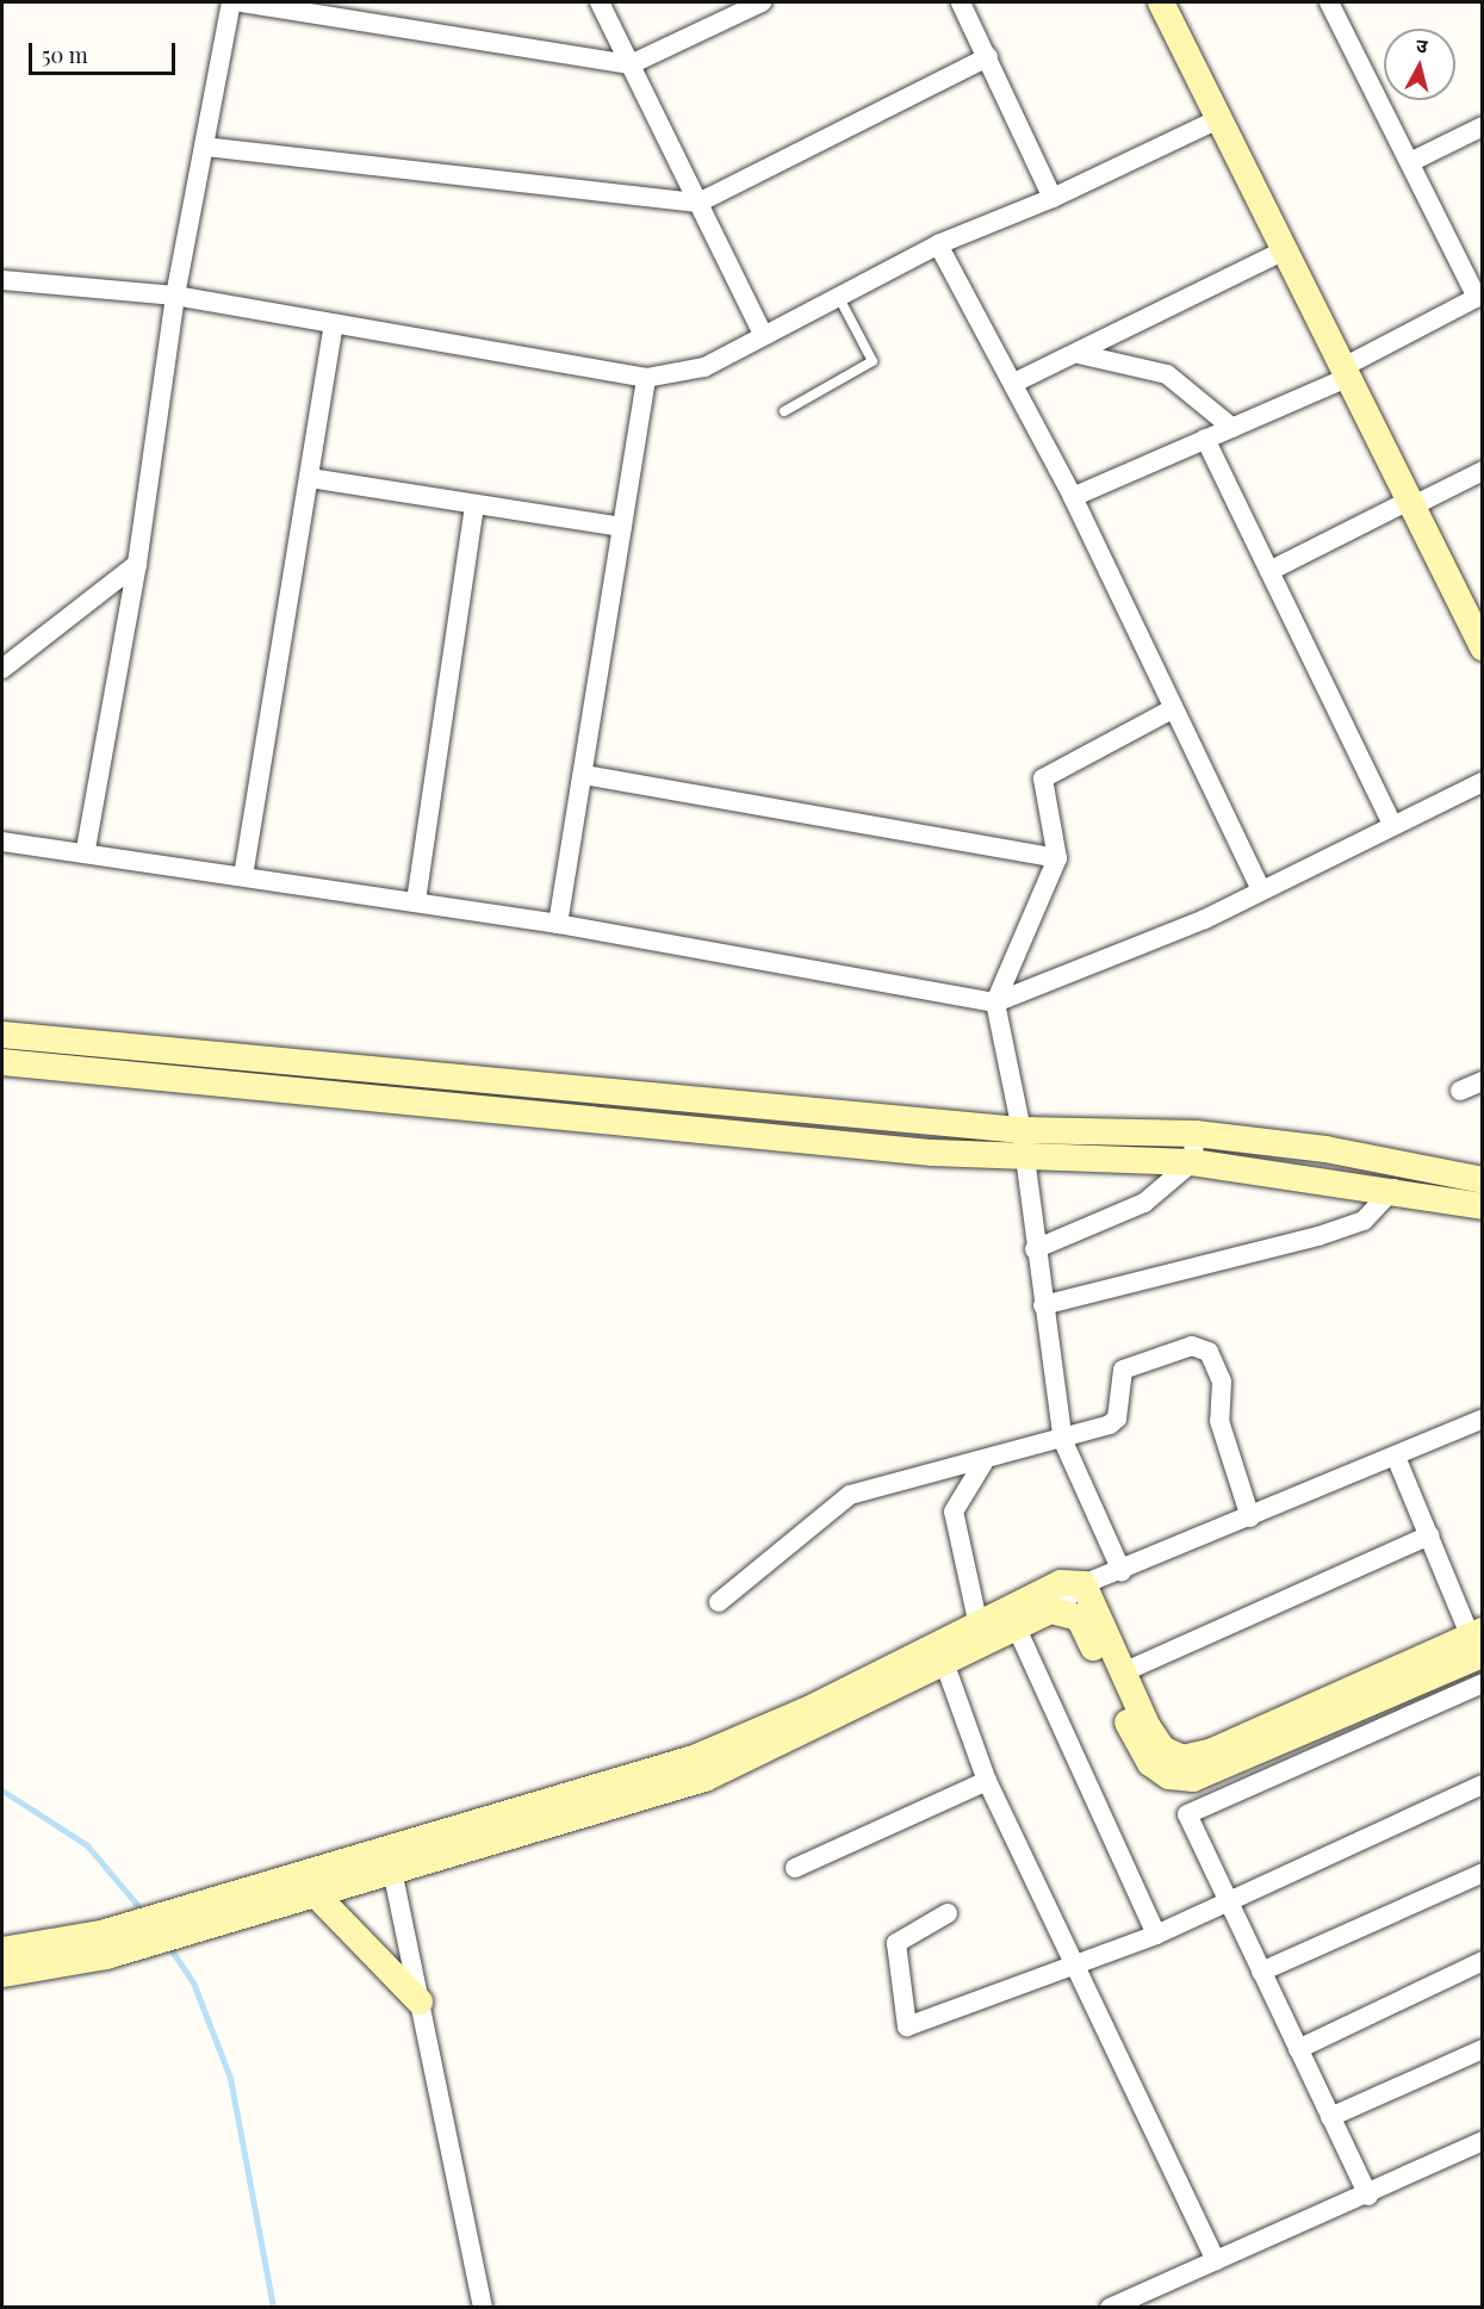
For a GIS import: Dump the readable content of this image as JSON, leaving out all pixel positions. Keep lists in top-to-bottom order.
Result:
{
  "scale_bar": "50 m",
  "north": "top"
}
